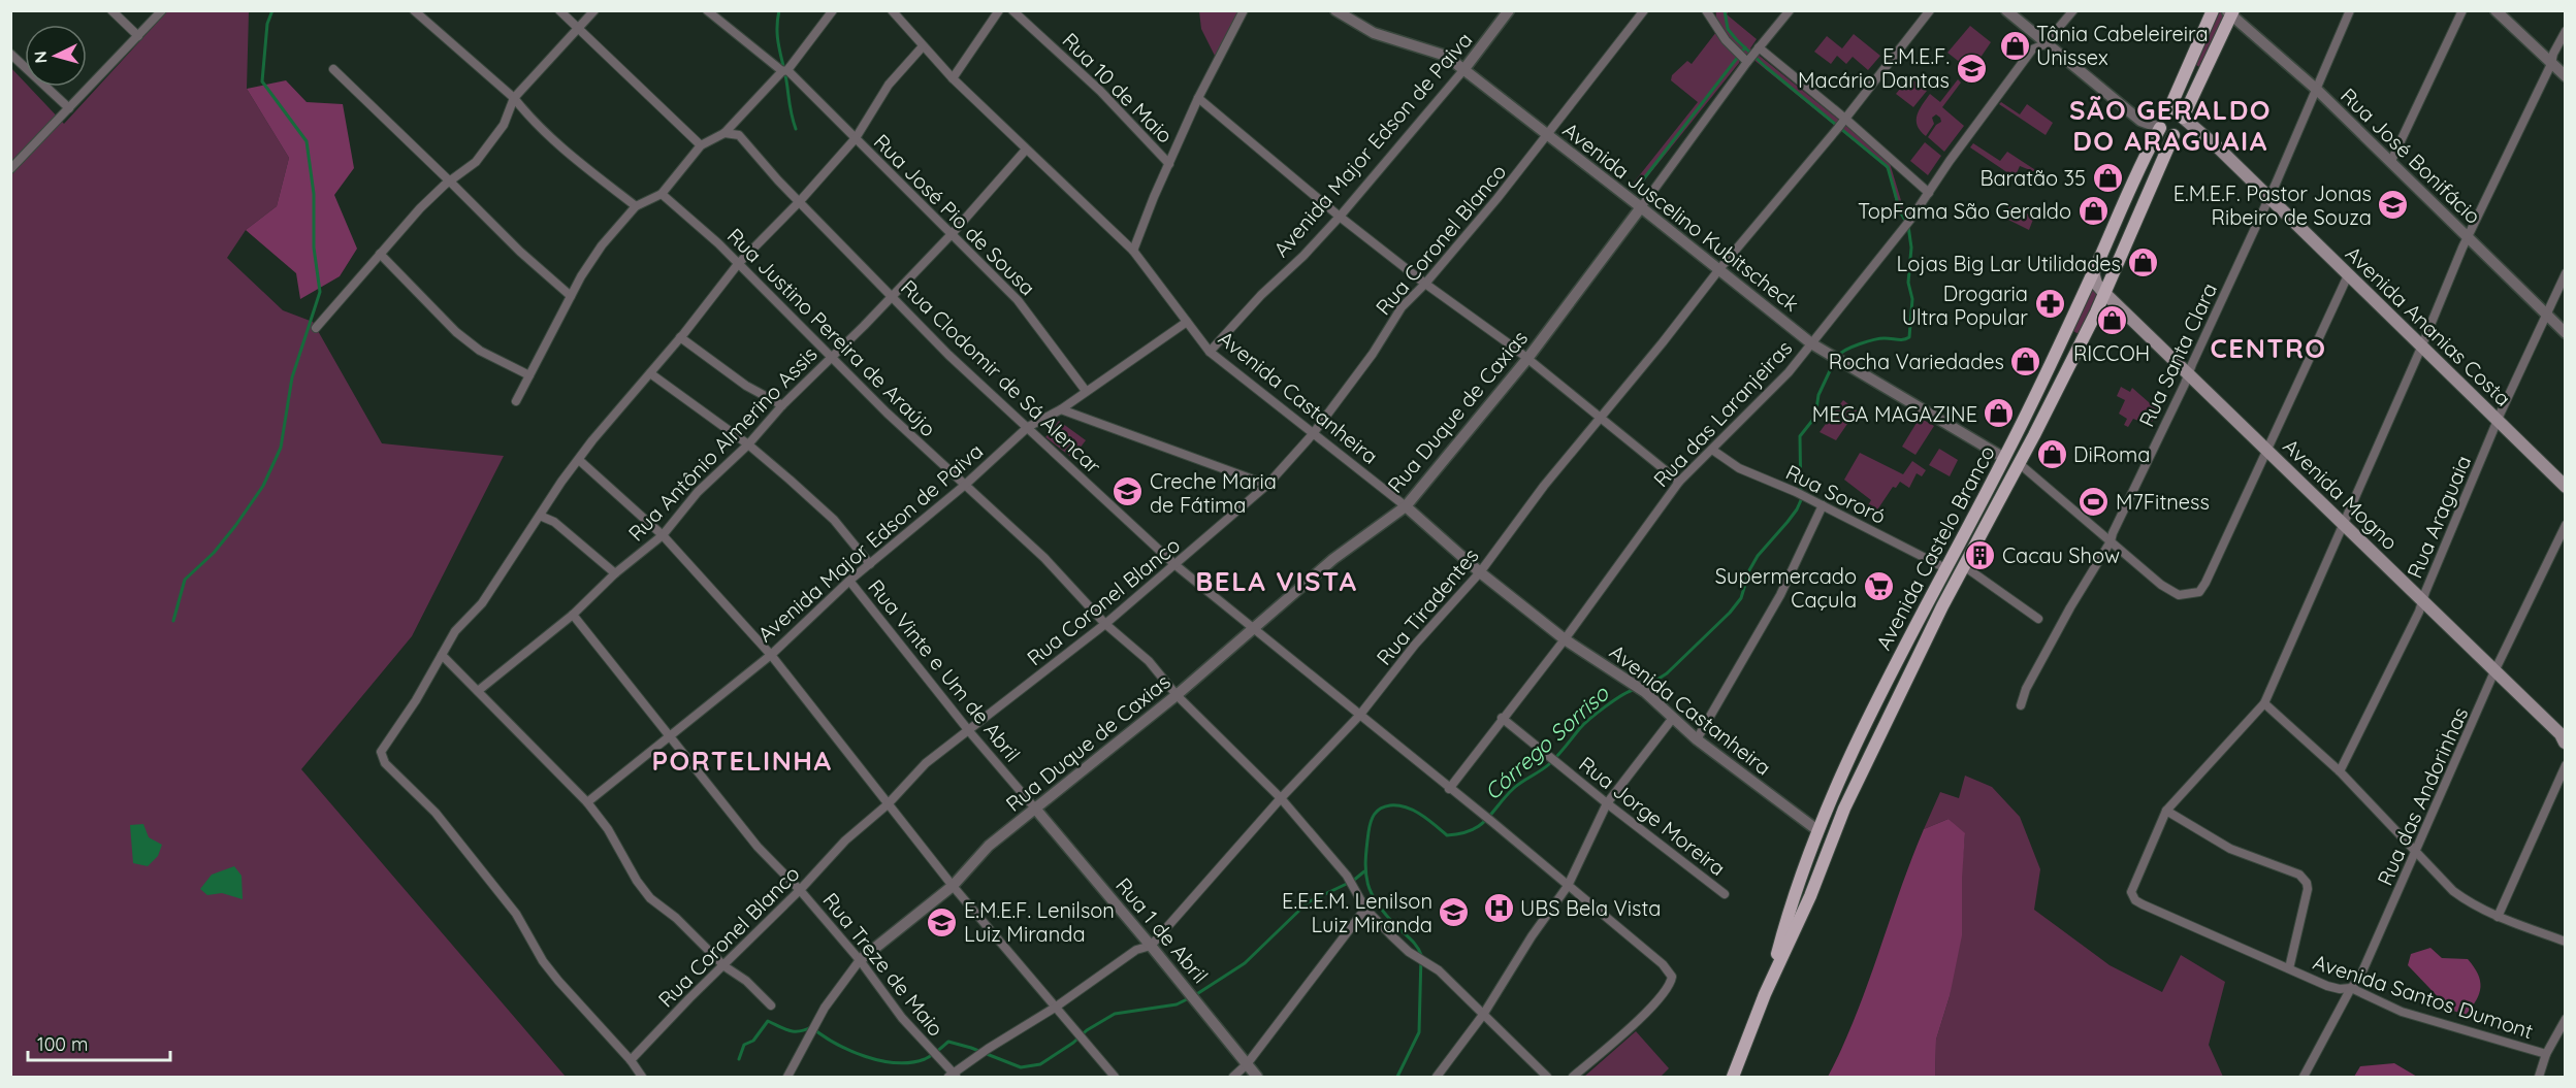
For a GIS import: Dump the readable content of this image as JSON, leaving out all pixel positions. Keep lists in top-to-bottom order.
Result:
{
  "streets": {
    "main road": ["Avenida Ananias Costa", "Avenida Mogno", "Avenida Castelo Branco"],
    "street": [
      "Rua 10 de Maio",
      "Avenida Major Edson de Paiva",
      "Rua José Bonifácio",
      "Rua José Pio de Sousa",
      "Avenida Juscelino Kubitscheck",
      "Rua Coronel Blanco",
      "Rua Justino Pereira de Araújo",
      "Rua Santa Clara",
      "Rua Clodomir de Sá Alencar",
      "Avenida Castanheira",
      "Rua Duque de Caxias",
      "Rua das Laranjeiras",
      "Rua Antônio Almerino Assis",
      "Rua Sororó",
      "Rua Araguaia",
      "Rua Tiradentes",
      "Rua Vinte e Um de Abril",
      "Rua das Andorinhas",
      "Rua Jorge Moreira",
      "Rua 1 de Abril",
      "Rua Treze de Maio",
      "Avenida Santos Dumont"
    ]
  },
  "crossings": [
    ["Avenida Major Edson de Paiva", "Rua José Pio de Sousa"],
    ["Avenida Major Edson de Paiva", "Avenida Juscelino Kubitscheck"],
    ["Avenida Major Edson de Paiva", "Rua Justino Pereira de Araújo"],
    ["Avenida Major Edson de Paiva", "Rua Clodomir de Sá Alencar"],
    ["Avenida Major Edson de Paiva", "Avenida Castanheira"],
    ["Avenida Major Edson de Paiva", "Rua Vinte e Um de Abril"],
    ["Avenida Major Edson de Paiva", "Rua Treze de Maio"],
    ["Rua José Bonifácio", "Rua Santa Clara"],
    ["Rua José Bonifácio", "Rua Araguaia"],
    ["Rua José Bonifácio", "Avenida Castelo Branco"],
    ["Rua José Pio de Sousa", "Rua Antônio Almerino Assis"],
    ["Avenida Juscelino Kubitscheck", "Rua Coronel Blanco"],
    ["Avenida Juscelino Kubitscheck", "Rua Duque de Caxias"],
    ["Avenida Juscelino Kubitscheck", "Rua das Laranjeiras"],
    ["Avenida Juscelino Kubitscheck", "Avenida Castelo Branco"],
    ["Avenida Juscelino Kubitscheck", "Rua Tiradentes"],
    ["Rua Coronel Blanco", "Rua Justino Pereira de Araújo"],
    ["Rua Coronel Blanco", "Rua Clodomir de Sá Alencar"],
    ["Rua Coronel Blanco", "Avenida Castanheira"],
    ["Rua Coronel Blanco", "Rua Vinte e Um de Abril"],
    ["Rua Coronel Blanco", "Rua Treze de Maio"],
    ["Avenida Ananias Costa", "Rua Santa Clara"],
    ["Avenida Ananias Costa", "Rua Araguaia"],
    ["Avenida Ananias Costa", "Avenida Castelo Branco"],
    ["Rua Justino Pereira de Araújo", "Rua Duque de Caxias"],
    ["Rua Justino Pereira de Araújo", "Rua Antônio Almerino Assis"],
    ["Rua Justino Pereira de Araújo", "Rua Tiradentes"],
    ["Rua Santa Clara", "Avenida Mogno"],
    ["Rua Clodomir de Sá Alencar", "Rua Duque de Caxias"],
    ["Rua Clodomir de Sá Alencar", "Rua das Laranjeiras"],
    ["Rua Clodomir de Sá Alencar", "Rua Antônio Almerino Assis"],
    ["Rua Clodomir de Sá Alencar", "Rua Tiradentes"],
    ["Avenida Castanheira", "Rua Duque de Caxias"],
    ["Avenida Castanheira", "Rua das Laranjeiras"],
    ["Avenida Castanheira", "Rua Antônio Almerino Assis"],
    ["Avenida Castanheira", "Avenida Castelo Branco"],
    ["Avenida Castanheira", "Rua Tiradentes"],
    ["Rua Duque de Caxias", "Rua Vinte e Um de Abril"],
    ["Rua Duque de Caxias", "Rua 1 de Abril"],
    ["Rua Duque de Caxias", "Rua Treze de Maio"],
    ["Rua das Laranjeiras", "Rua Sororó"],
    ["Rua das Laranjeiras", "Rua Jorge Moreira"],
    ["Rua Antônio Almerino Assis", "Rua Treze de Maio"],
    ["Rua Sororó", "Avenida Castelo Branco"],
    ["Avenida Mogno", "Rua Araguaia"],
    ["Avenida Mogno", "Avenida Castelo Branco"],
    ["Avenida Mogno", "Rua das Andorinhas"],
    ["Rua Tiradentes", "Rua 1 de Abril"],
    ["Rua Tiradentes", "Rua Treze de Maio"],
    ["Rua Vinte e Um de Abril", "Rua 1 de Abril"],
    ["Rua das Andorinhas", "Avenida Santos Dumont"]
  ],
  "districts": [
    "SÃO GERALDO DO ARAGUAIA",
    "CENTRO",
    "BELA VISTA",
    "PORTELINHA"
  ],
  "water": ["Córrego Sorriso"],
  "places": {
    "shop": [
      "Tânia Cabeleireira Unissex",
      "Baratão 35",
      "TopFama São Geraldo",
      "Lojas Big Lar Utilidades",
      "RICCOH",
      "Rocha Variedades",
      "MEGA MAGAZINE",
      "DiRoma"
    ],
    "school or university": [
      "E.M.E.F. Macário Dantas",
      "E.M.E.F. Pastor Jonas Ribeiro de Souza",
      "Creche Maria de Fátima",
      "E.E.E.M. Lenilson Luiz Miranda",
      "E.M.E.F. Lenilson Luiz Miranda"
    ],
    "pharmacy": ["Drogaria Ultra Popular"],
    "sports": ["M7Fitness"],
    "building": ["Cacau Show"],
    "supermarket": ["Supermercado Caçula"],
    "hospital": ["UBS Bela Vista"]
  },
  "scale_bar": "100 m",
  "north": "left"
}
